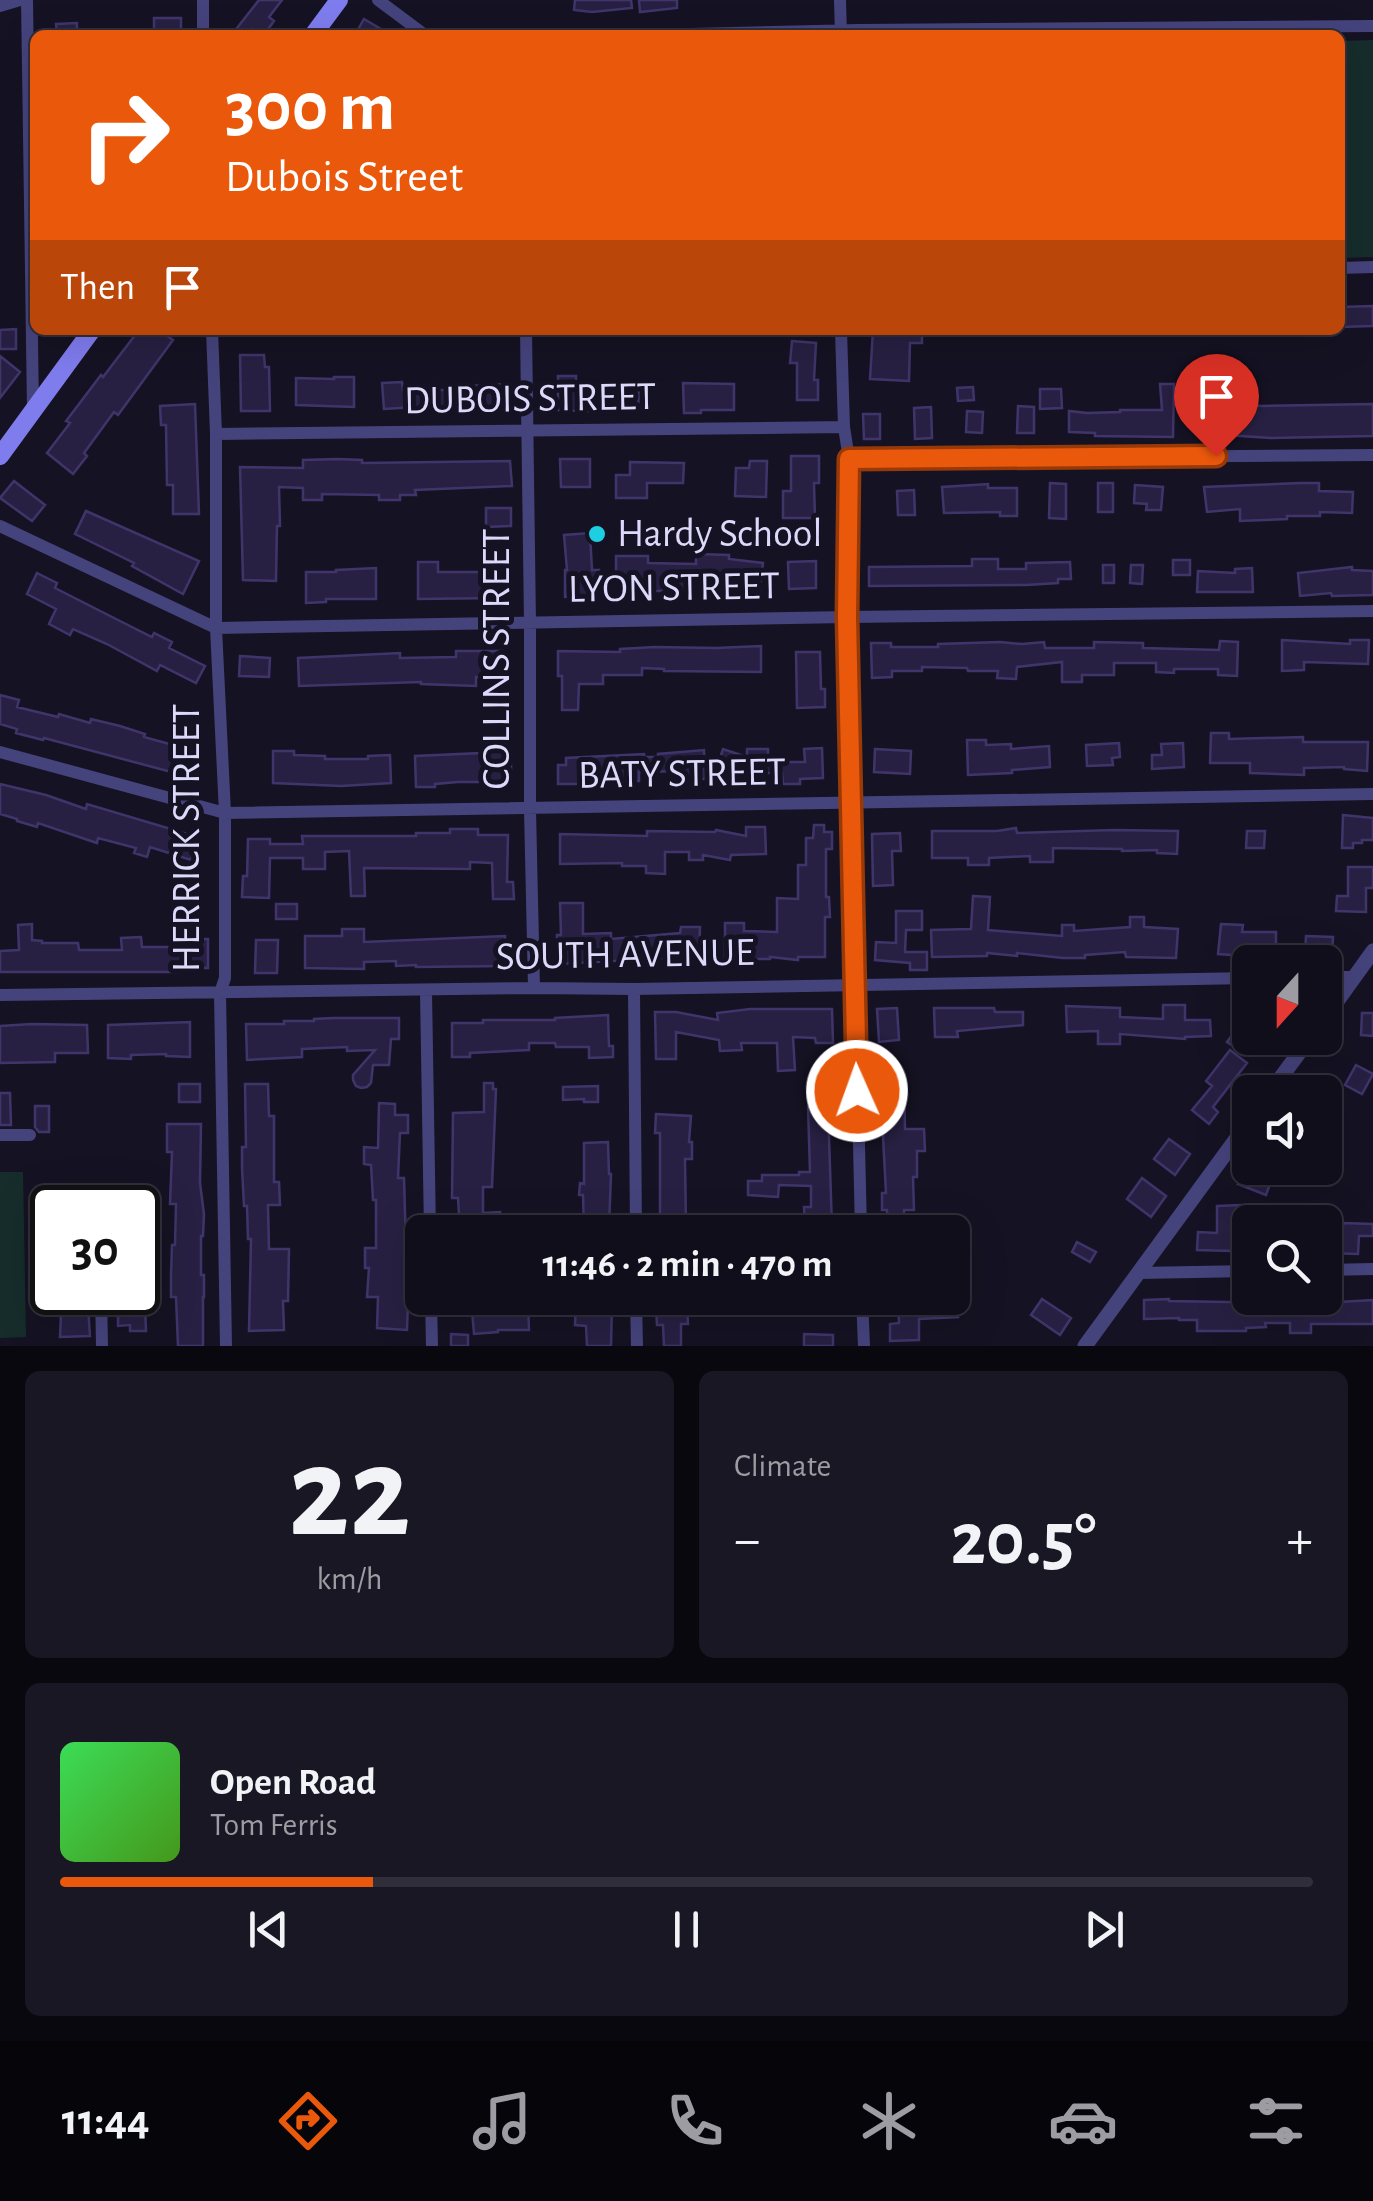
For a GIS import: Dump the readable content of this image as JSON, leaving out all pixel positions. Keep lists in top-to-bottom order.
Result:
{
  "streets": {
    "street": [
      "DUBOIS STREET",
      "LYON STREET",
      "COLLINS STREET",
      "BATY STREET",
      "HERRICK STREET",
      "SOUTH AVENUE"
    ]
  },
  "crossings": [
    ["DUBOIS STREET", "COLLINS STREET"],
    ["DUBOIS STREET", "HERRICK STREET"],
    ["LYON STREET", "COLLINS STREET"],
    ["LYON STREET", "HERRICK STREET"],
    ["COLLINS STREET", "BATY STREET"],
    ["COLLINS STREET", "SOUTH AVENUE"],
    ["BATY STREET", "HERRICK STREET"],
    ["HERRICK STREET", "SOUTH AVENUE"]
  ],
  "places": ["Hardy School"],
  "north": "bottom",
  "page": {
    "turn": ["300 m", "Dubois Street"],
    "then": "Then",
    "limit": "30",
    "trip": "11:46 · 2 min · 470 m",
    "tile": [
      ["22", "km/h"],
      "Climate"
    ],
    "heat": ["−", "20.5°", "+"],
    "song": ["Open Road", "Tom Ferris"],
    "tabs": "11:44"
  }
}
